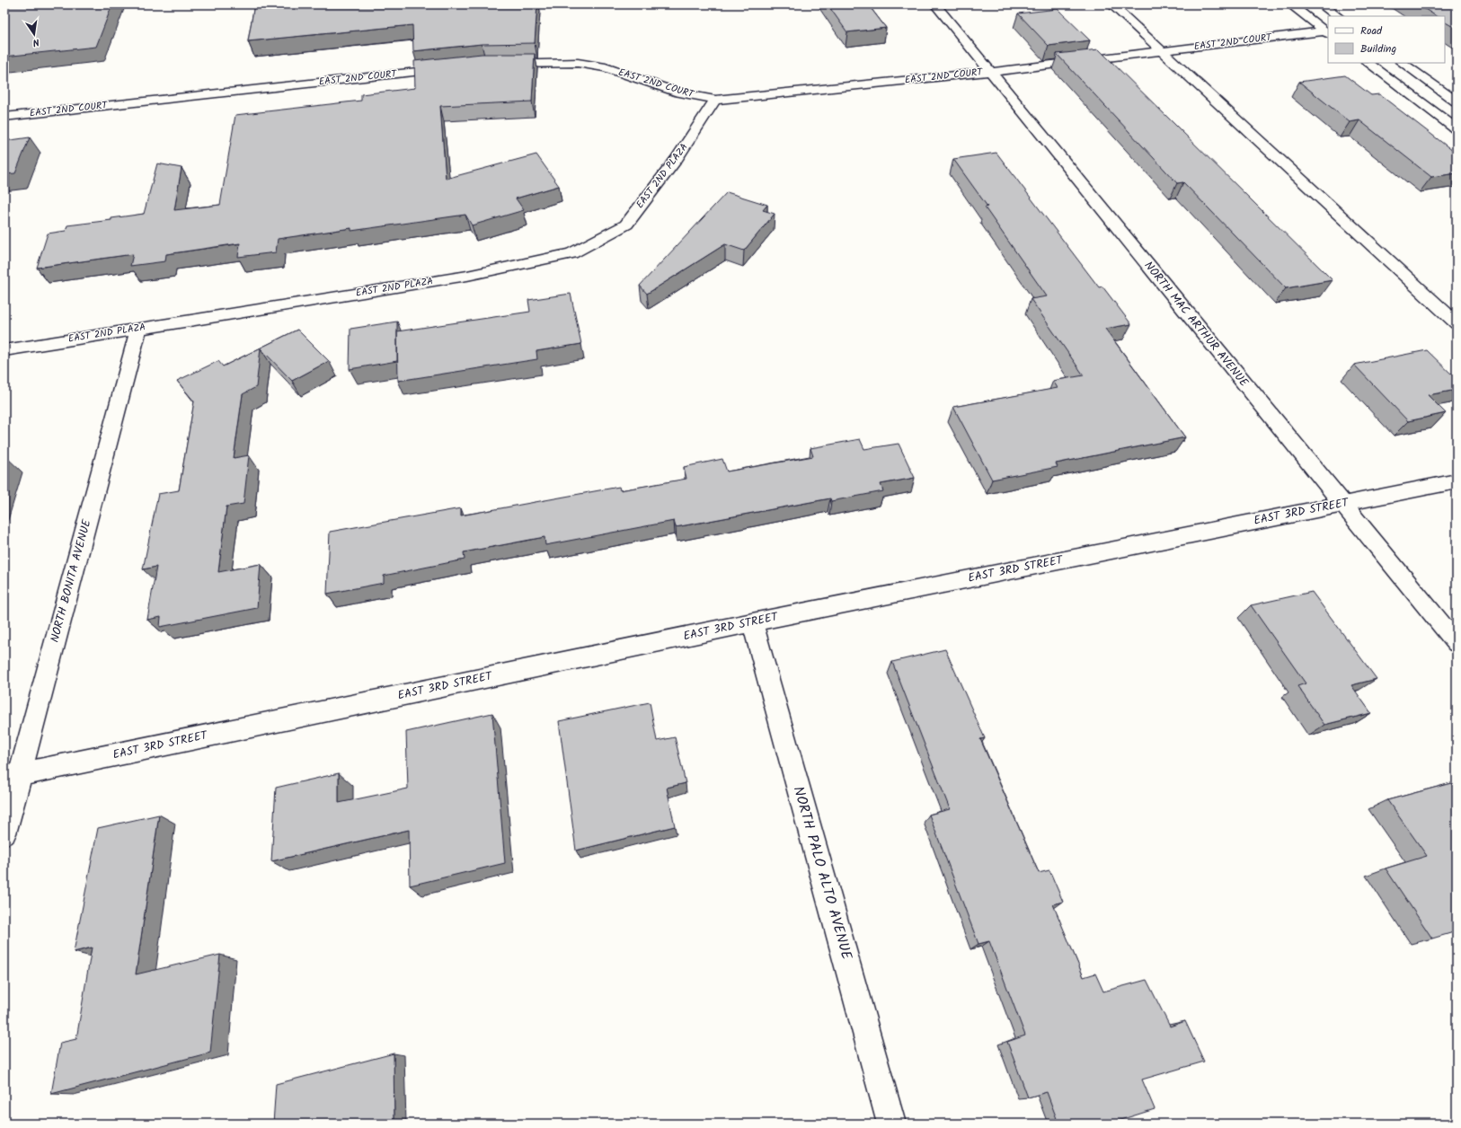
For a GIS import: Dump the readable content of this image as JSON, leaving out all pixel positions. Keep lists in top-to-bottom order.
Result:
{
  "streets": {
    "street": [
      "EAST 2ND COURT",
      "EAST 2ND PLAZA",
      "NORTH MAC ARTHUR AVENUE",
      "EAST 3RD STREET",
      "NORTH BONITA AVENUE",
      "NORTH PALO ALTO AVENUE"
    ]
  },
  "crossings": [
    ["EAST 2ND COURT", "EAST 2ND PLAZA"],
    ["EAST 2ND COURT", "NORTH MAC ARTHUR AVENUE"],
    ["EAST 2ND PLAZA", "NORTH BONITA AVENUE"],
    ["NORTH MAC ARTHUR AVENUE", "EAST 3RD STREET"],
    ["EAST 3RD STREET", "NORTH BONITA AVENUE"],
    ["EAST 3RD STREET", "NORTH PALO ALTO AVENUE"]
  ],
  "legend": ["Road", "Building"],
  "north": "bottom"
}
